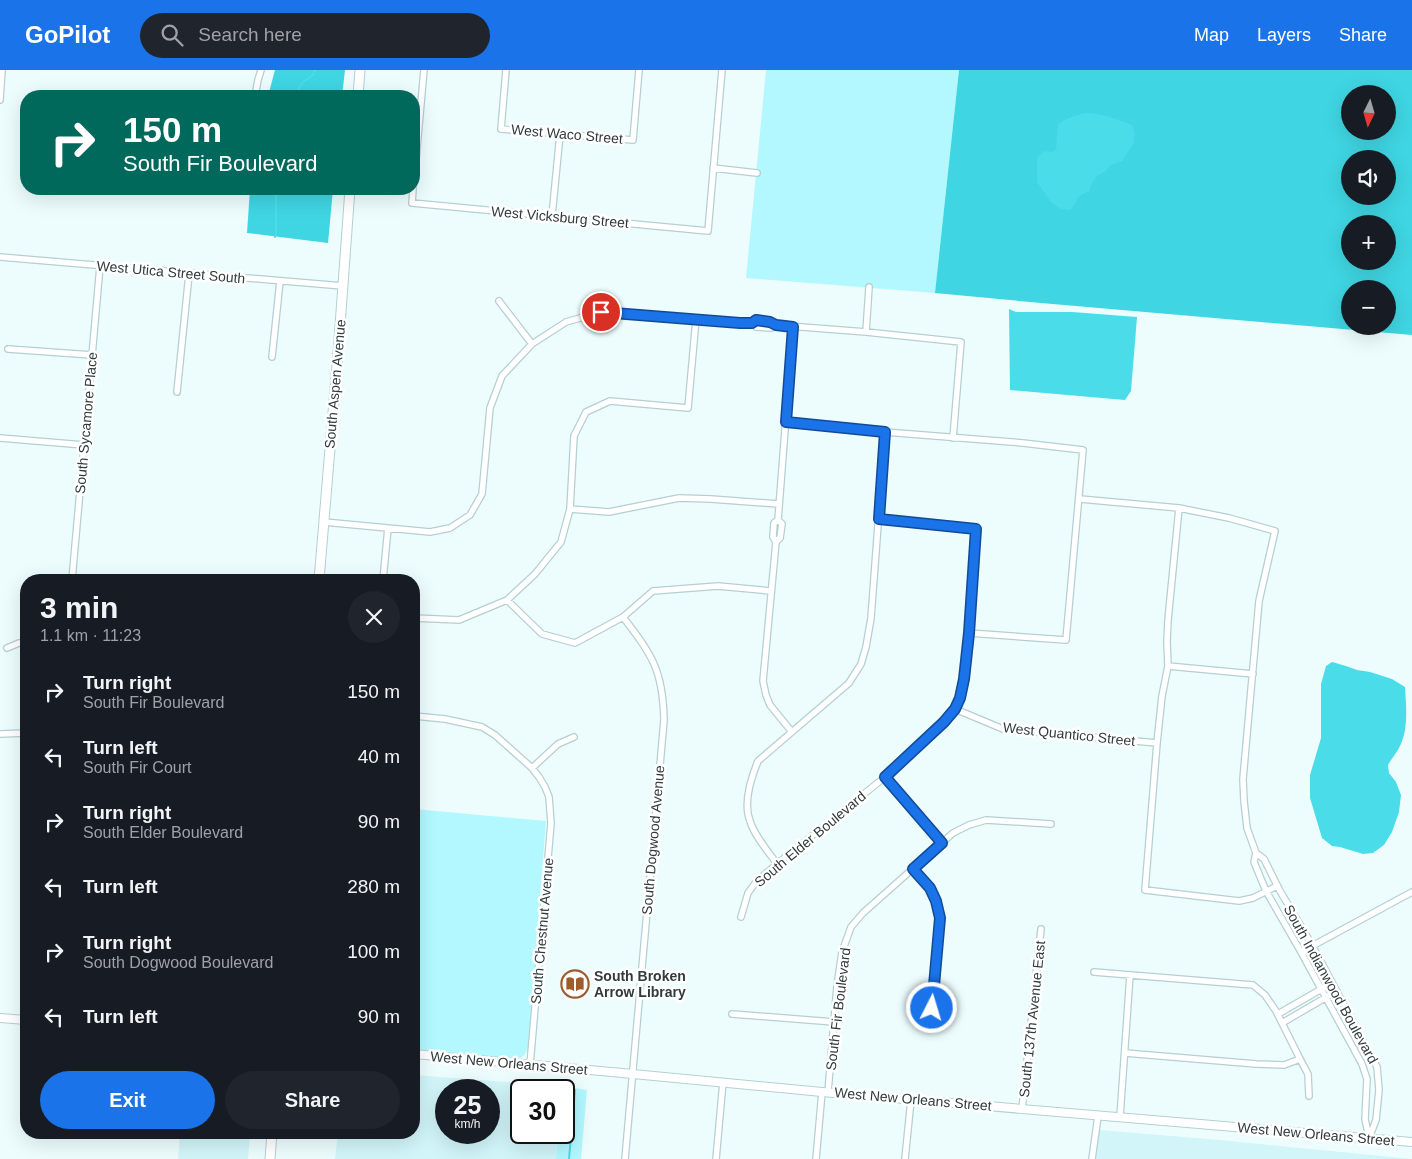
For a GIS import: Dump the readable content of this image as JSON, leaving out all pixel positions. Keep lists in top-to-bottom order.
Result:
{
  "streets": {
    "main road": ["South Aspen Avenue"],
    "street": [
      "West Waco Street",
      "West Vicksburg Street",
      "West Utica Street South",
      "South Sycamore Place",
      "West Quantico Street",
      "South Elder Boulevard",
      "South Dogwood Avenue",
      "South Chestnut Avenue",
      "South Indianwood Boulevard",
      "South Fir Boulevard",
      "South 137th Avenue East",
      "West New Orleans Street"
    ]
  },
  "crossings": [
    ["West Utica Street South", "South Aspen Avenue"],
    ["West Utica Street South", "South Sycamore Place"],
    ["West Quantico Street", "South Elder Boulevard"],
    ["South Dogwood Avenue", "West New Orleans Street"],
    ["South Chestnut Avenue", "West New Orleans Street"],
    ["South Indianwood Boulevard", "West New Orleans Street"],
    ["South Fir Boulevard", "West New Orleans Street"],
    ["South 137th Avenue East", "West New Orleans Street"]
  ],
  "places": {
    "library": ["South Broken Arrow Library"]
  },
  "north": "bottom",
  "page": {
    "header": "GoPilot",
    "search": "Search here",
    "nav": ["Map", "Layers", "Share"],
    "map_buttons": ["+", "−"],
    "turn": ["150 m", "South Fir Boulevard"],
    "heading": ["3 min", "1.1 km · 11:23"],
    "list": [
      {
        "name": "Turn right",
        "note": "South Fir Boulevard",
        "value": "150 m"
      },
      {
        "name": "Turn left",
        "note": "South Fir Court",
        "value": "40 m"
      },
      {
        "name": "Turn right",
        "note": "South Elder Boulevard",
        "value": "90 m"
      },
      {
        "name": "Turn left",
        "value": "280 m"
      },
      {
        "name": "Turn right",
        "note": "South Dogwood Boulevard",
        "value": "100 m"
      },
      {
        "name": "Turn left",
        "value": "90 m"
      }
    ],
    "buttons": ["Exit", "Share"],
    "speed": "25 km/h",
    "limit": "30"
  }
}
